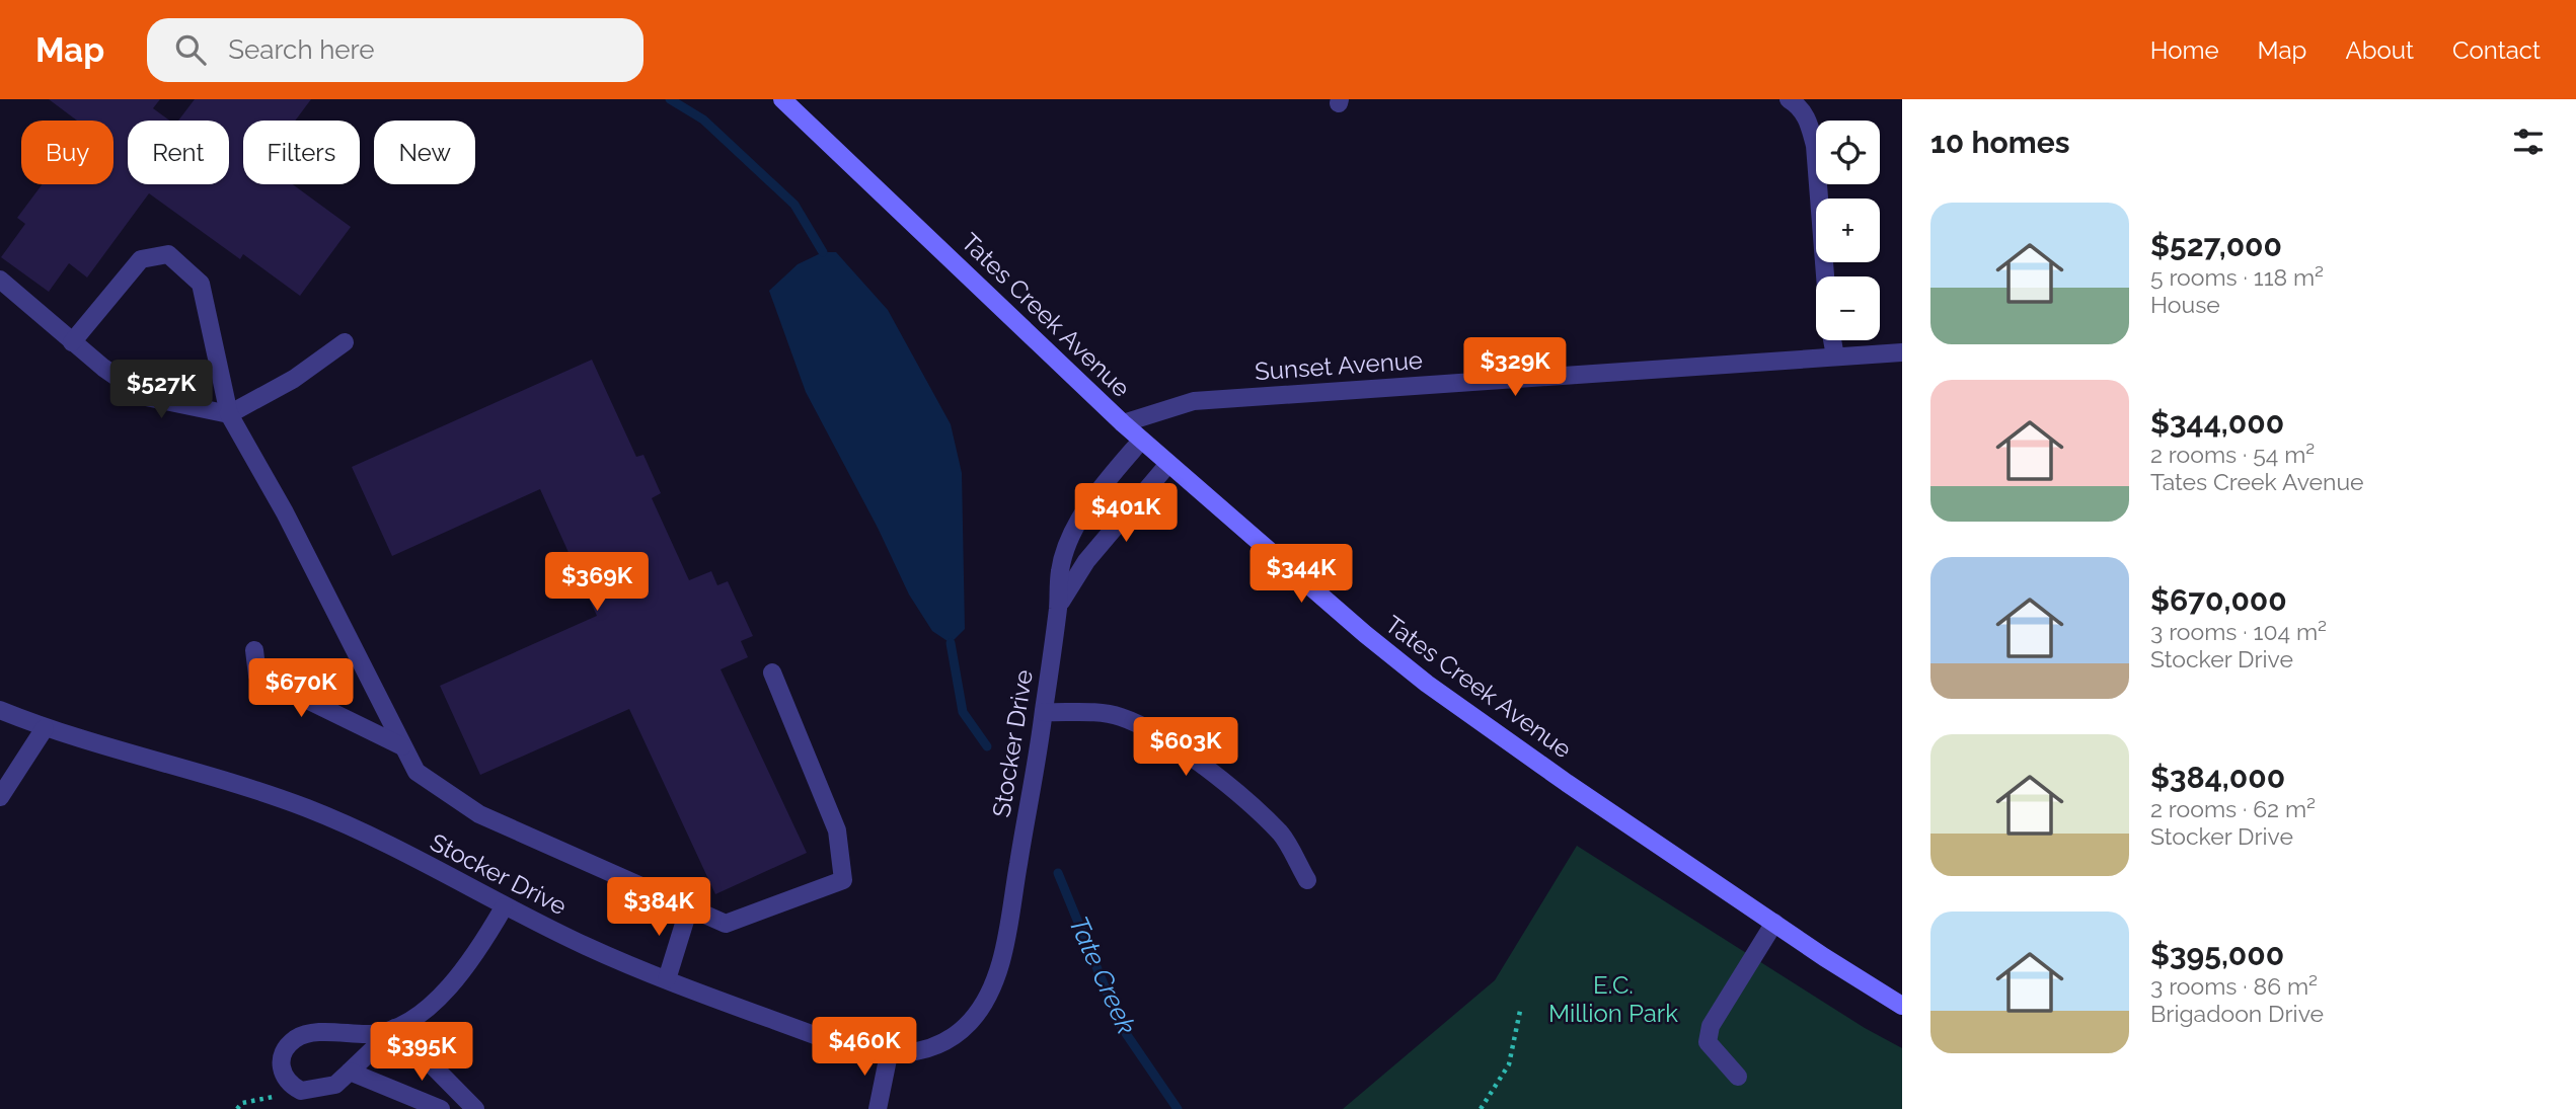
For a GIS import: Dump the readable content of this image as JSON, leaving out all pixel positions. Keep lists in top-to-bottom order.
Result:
{
  "streets": {
    "main road": ["Tates Creek Avenue"],
    "street": ["Sunset Avenue", "Stocker Drive"]
  },
  "crossings": [
    ["Tates Creek Avenue", "Sunset Avenue"],
    ["Tates Creek Avenue", "Stocker Drive"]
  ],
  "water": ["Tate Creek"],
  "parks": ["E.C. Million Park"],
  "page": {
    "header": "Map",
    "search": "Search here",
    "nav": [
      "Home",
      "Map",
      "About",
      "Contact"
    ],
    "heading": "10 homes",
    "map_buttons": ["+", "−"],
    "chip": [
      "Buy",
      "Rent",
      "Filters",
      "New"
    ],
    "list": [
      {
        "name": "$527,000",
        "note": "5 rooms · 118 m² · House"
      },
      {
        "name": "$344,000",
        "note": "2 rooms · 54 m² · Tates Creek Avenue"
      },
      {
        "name": "$670,000",
        "note": "3 rooms · 104 m² · Stocker Drive"
      },
      {
        "name": "$384,000",
        "note": "2 rooms · 62 m² · Stocker Drive"
      },
      {
        "name": "$395,000",
        "note": "3 rooms · 86 m² · Brigadoon Drive"
      }
    ],
    "price": [
      "$329K",
      "$527K",
      "$401K",
      "$344K",
      "$369K",
      "$670K",
      "$603K",
      "$384K",
      "$460K",
      "$395K"
    ]
  }
}
